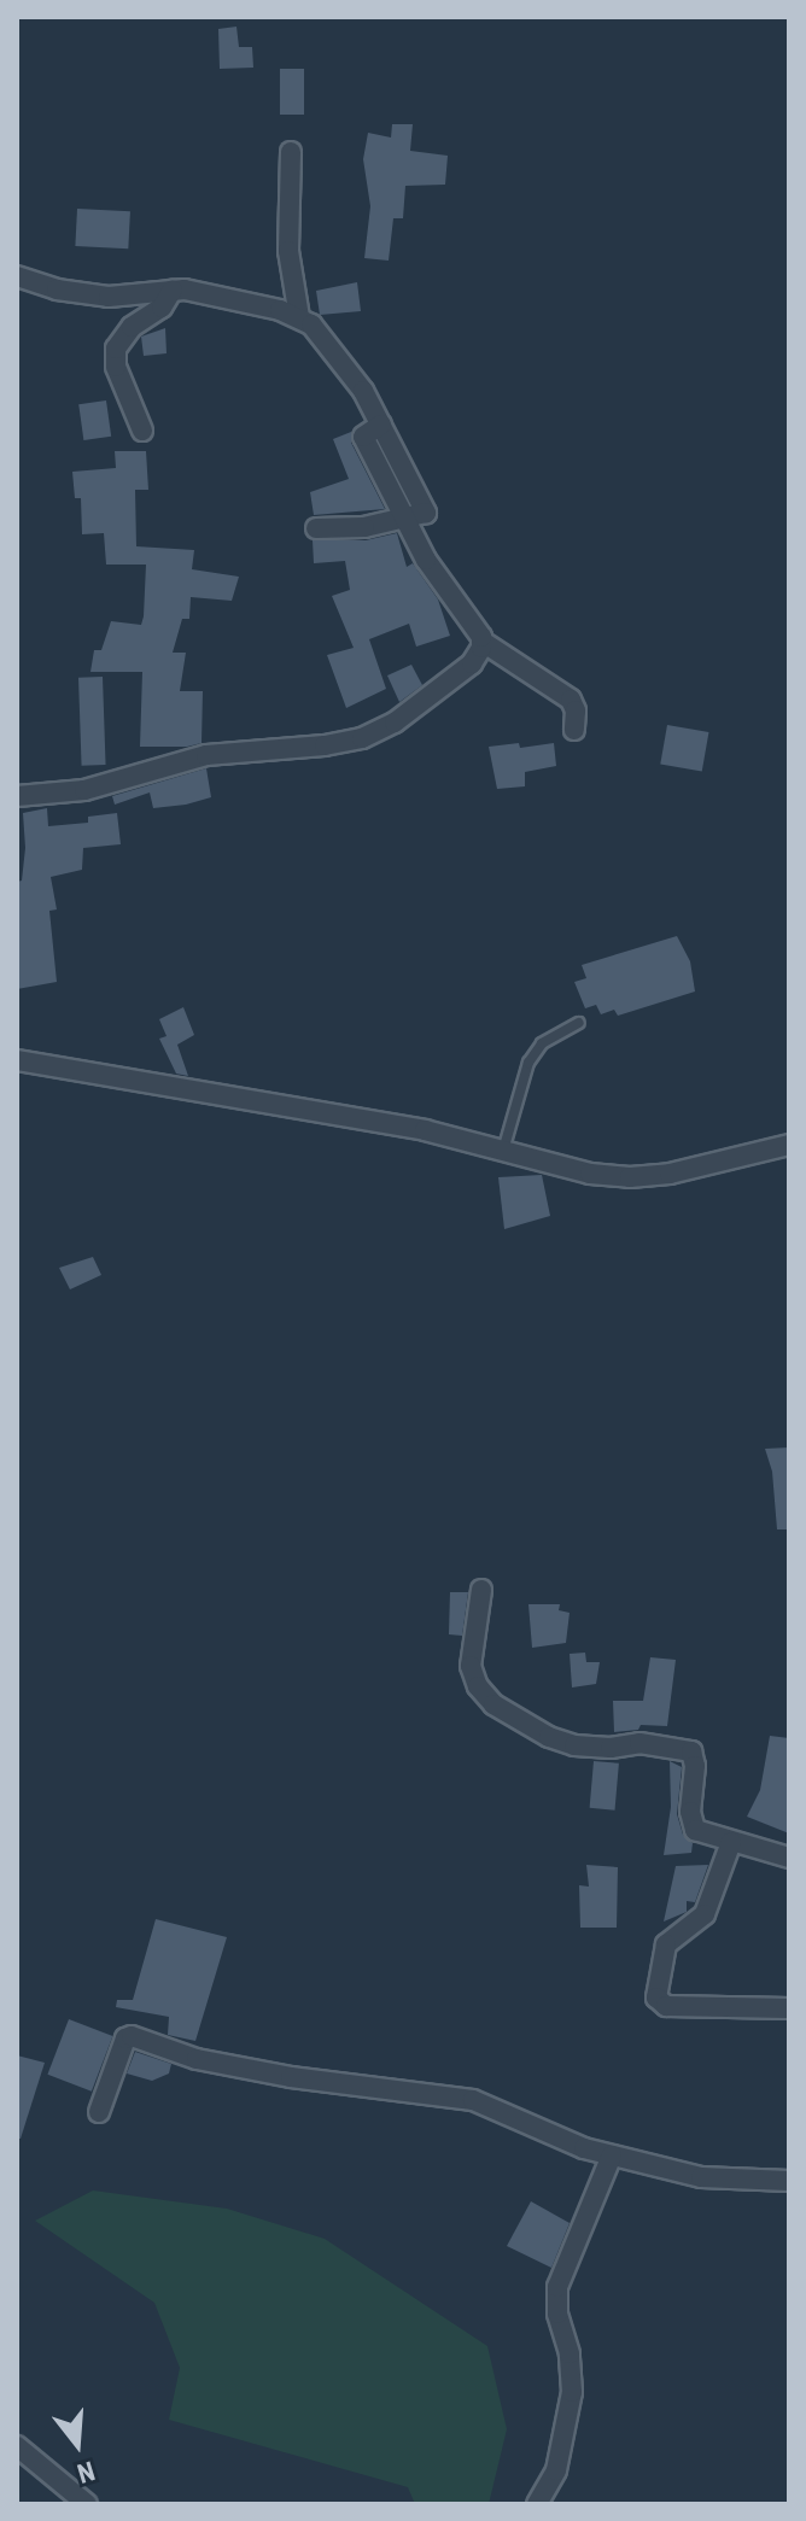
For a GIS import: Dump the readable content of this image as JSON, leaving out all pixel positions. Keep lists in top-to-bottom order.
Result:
{
  "north": "bottom"
}
